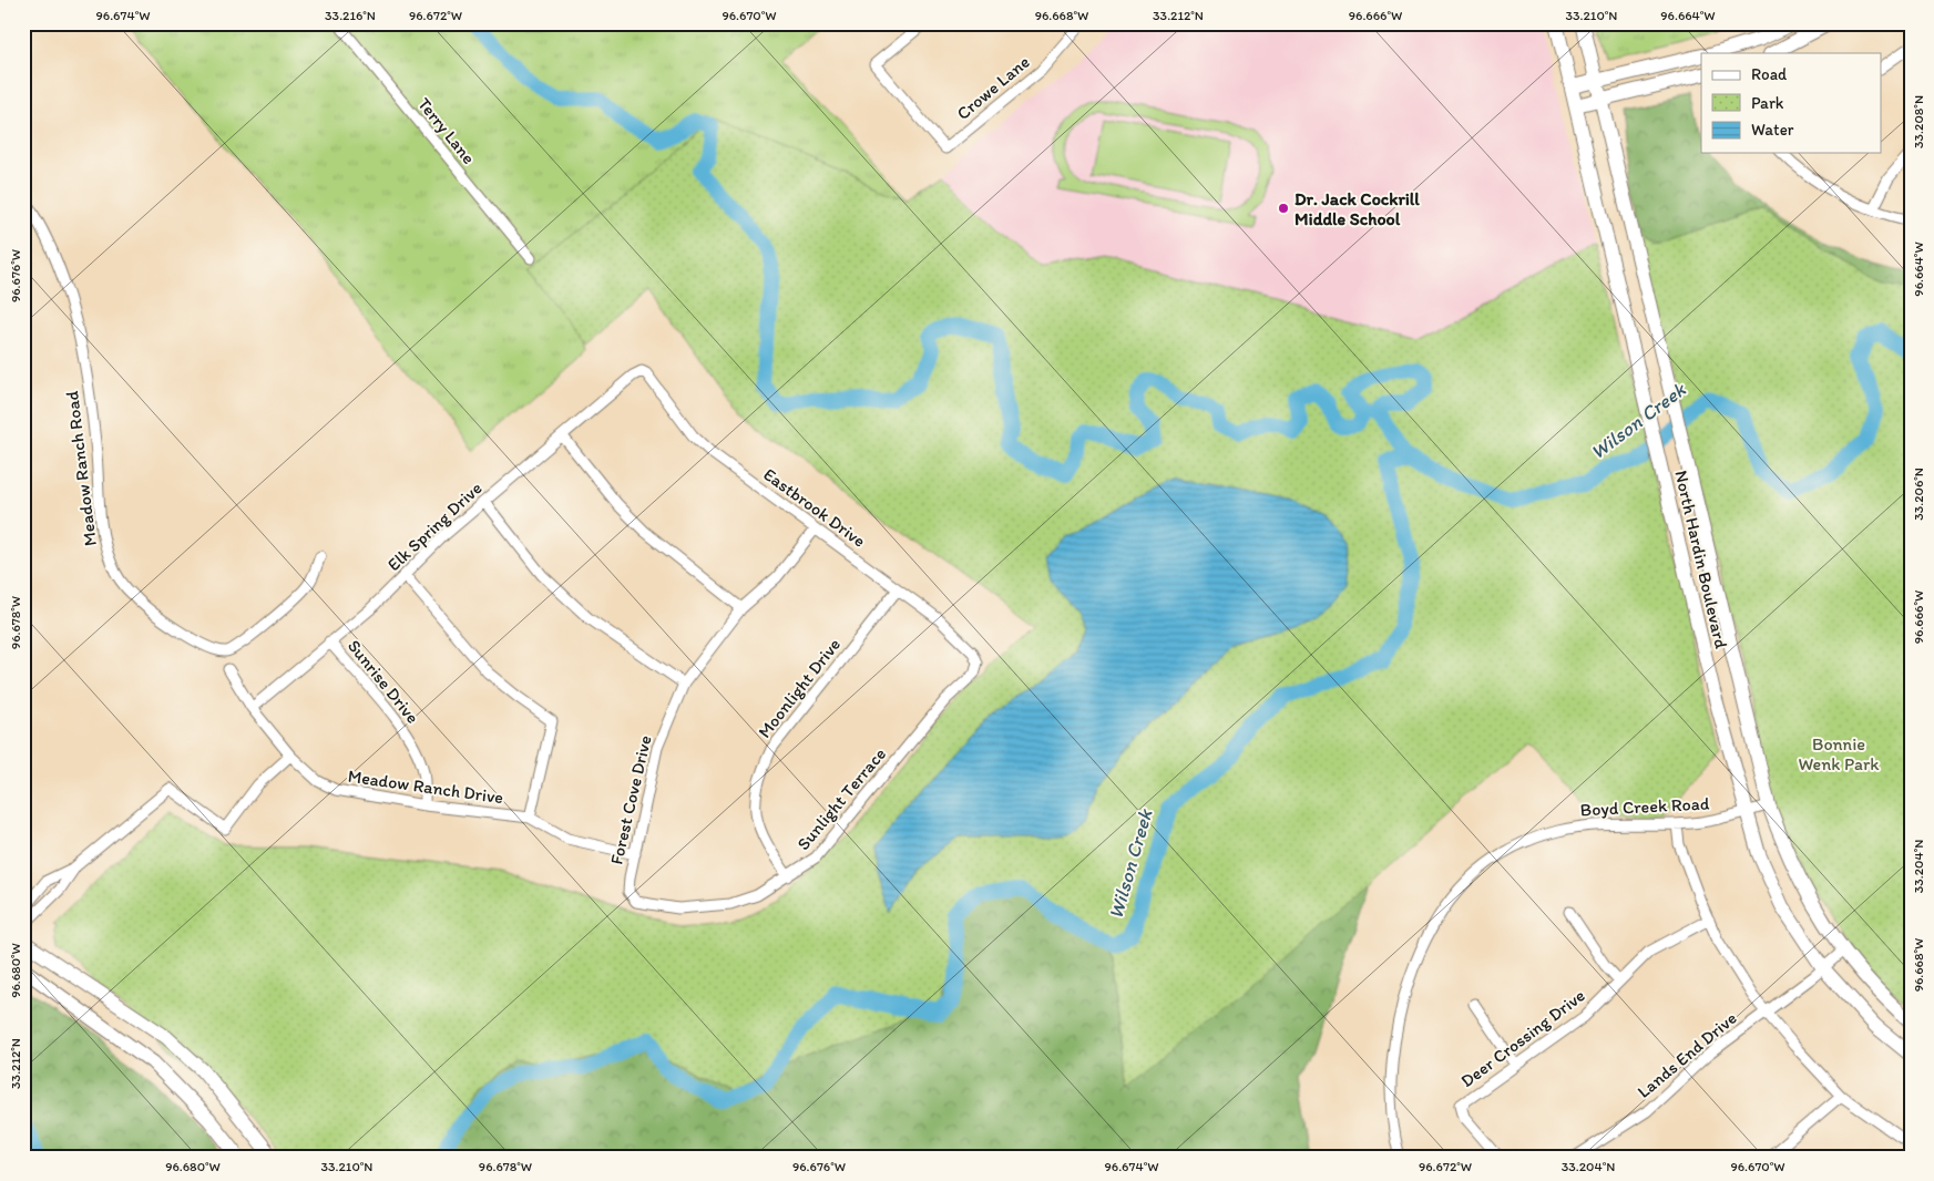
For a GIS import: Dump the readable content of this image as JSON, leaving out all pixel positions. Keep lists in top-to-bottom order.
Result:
{
  "streets": {
    "main road": ["North Hardin Boulevard"],
    "street": [
      "Crowe Lane",
      "Terry Lane",
      "Meadow Ranch Road",
      "Eastbrook Drive",
      "Elk Spring Drive",
      "Sunrise Drive",
      "Moonlight Drive",
      "Meadow Ranch Drive",
      "Sunlight Terrace",
      "Forest Cove Drive",
      "Boyd Creek Road",
      "Deer Crossing Drive",
      "Lands End Drive"
    ]
  },
  "crossings": [
    ["Eastbrook Drive", "Elk Spring Drive"],
    ["Eastbrook Drive", "Moonlight Drive"],
    ["Eastbrook Drive", "Sunlight Terrace"],
    ["Eastbrook Drive", "Forest Cove Drive"],
    ["Elk Spring Drive", "Sunrise Drive"],
    ["Elk Spring Drive", "Meadow Ranch Drive"],
    ["North Hardin Boulevard", "Boyd Creek Road"],
    ["North Hardin Boulevard", "Lands End Drive"],
    ["Sunrise Drive", "Meadow Ranch Drive"],
    ["Moonlight Drive", "Sunlight Terrace"],
    ["Meadow Ranch Drive", "Forest Cove Drive"],
    ["Sunlight Terrace", "Forest Cove Drive"]
  ],
  "water": ["Wilson Creek"],
  "parks": ["Bonnie Wenk Park"],
  "places": ["Dr. Jack Cockrill Middle School"],
  "legend": ["Road", "Park", "Water"],
  "coordinates": [
    "96.674°W",
    "33.216°N",
    "96.672°W",
    "96.670°W",
    "96.668°W",
    "33.212°N",
    "96.666°W",
    "33.210°N",
    "96.664°W",
    "33.208°N",
    "96.676°W",
    "33.206°N",
    "96.678°W",
    "33.204°N",
    "96.680°W"
  ]
}
